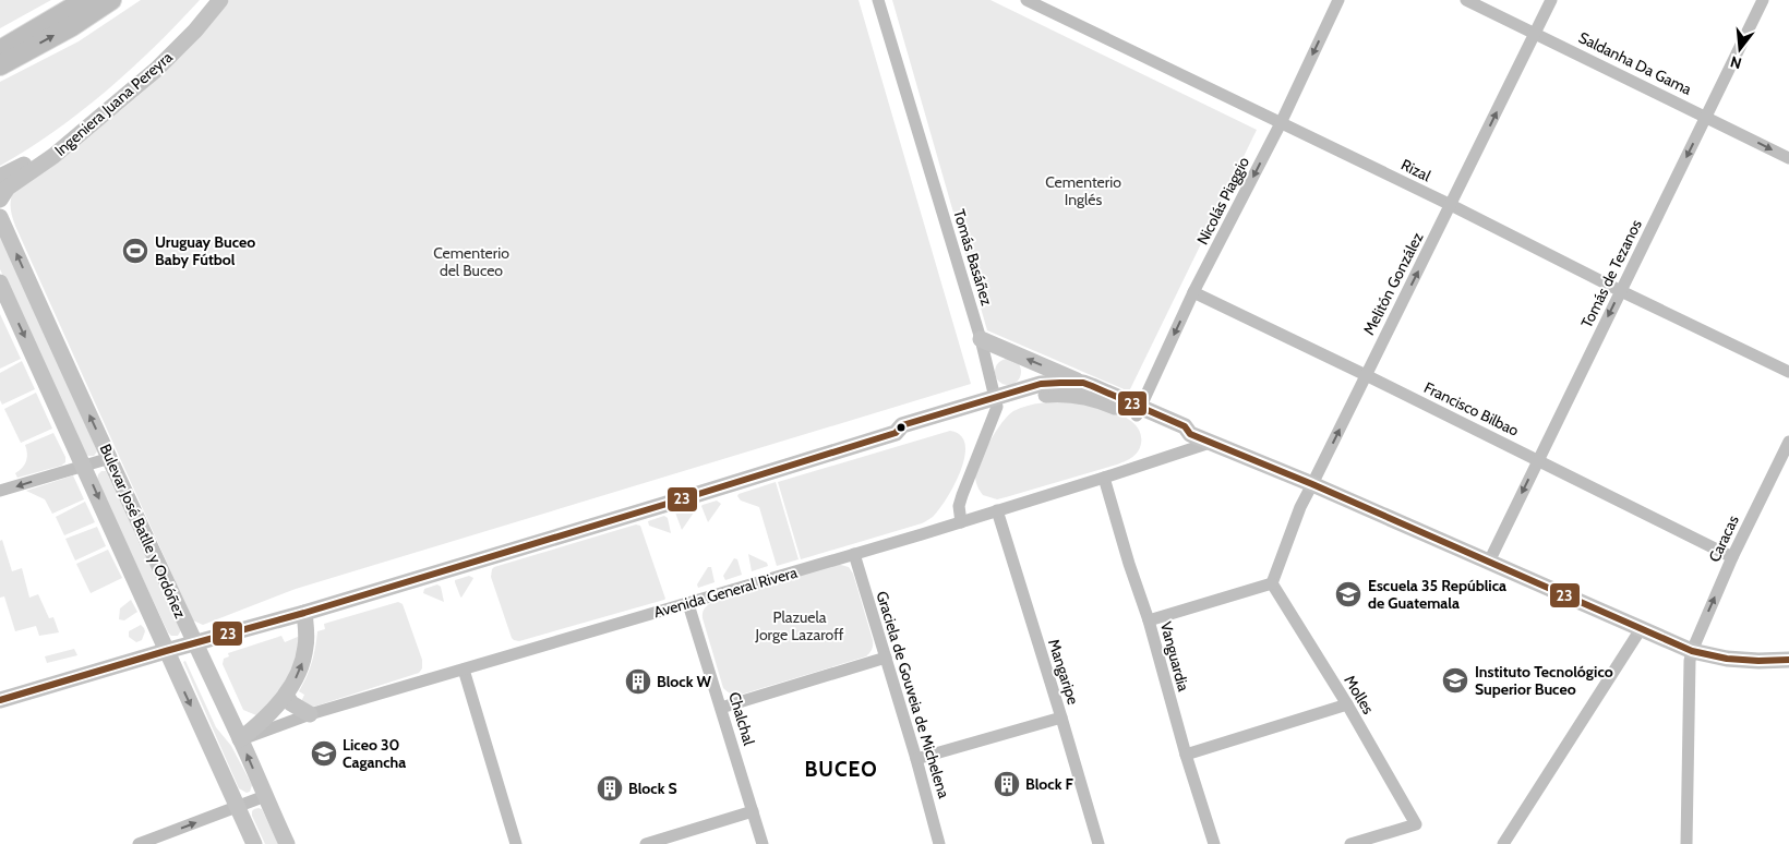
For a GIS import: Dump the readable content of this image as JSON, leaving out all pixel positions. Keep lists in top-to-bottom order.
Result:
{
  "streets": {
    "main road": ["Ingeniera Juana Pereyra", "Bulevar José Batlle y Ordóñez"],
    "street": [
      "Saldanha Da Gama",
      "Rizal",
      "Nicolás Piaggio",
      "Tomás Basáñez",
      "Tomás de Tezanos",
      "Melitón González",
      "Francisco Bilbao",
      "Caracas",
      "Avenida General Rivera",
      "Vanguardia",
      "Mangaripe",
      "Graciela de Gouveia de Michelena",
      "Molles",
      "Chalchal"
    ]
  },
  "crossings": [
    ["Saldanha Da Gama", "Tomás de Tezanos"],
    ["Saldanha Da Gama", "Melitón González"],
    ["Rizal", "Nicolás Piaggio"],
    ["Rizal", "Tomás de Tezanos"],
    ["Rizal", "Melitón González"],
    ["Nicolás Piaggio", "Francisco Bilbao"],
    ["Tomás de Tezanos", "Francisco Bilbao"],
    ["Melitón González", "Francisco Bilbao"],
    ["Melitón González", "Molles"],
    ["Francisco Bilbao", "Caracas"],
    ["Bulevar José Batlle y Ordóñez", "Avenida General Rivera"],
    ["Avenida General Rivera", "Vanguardia"],
    ["Avenida General Rivera", "Mangaripe"],
    ["Avenida General Rivera", "Graciela de Gouveia de Michelena"],
    ["Avenida General Rivera", "Chalchal"]
  ],
  "one_way": ["Nicolás Piaggio", "Tomás de Tezanos", "Melitón González"],
  "districts": ["BUCEO"],
  "parks": ["Cementerio Inglés", "Cementerio del Buceo", "Plazuela Jorge Lazaroff"],
  "places": {
    "sports": ["Uruguay Buceo Baby Fútbol"],
    "school or university": ["Escuela 35 República de Guatemala", "Instituto Tecnológico Superior Buceo", "Liceo 30 Cagancha"],
    "building": ["Block W", "Block F", "Block S"]
  },
  "lines": ["transit line 23"],
  "north": "bottom"
}
